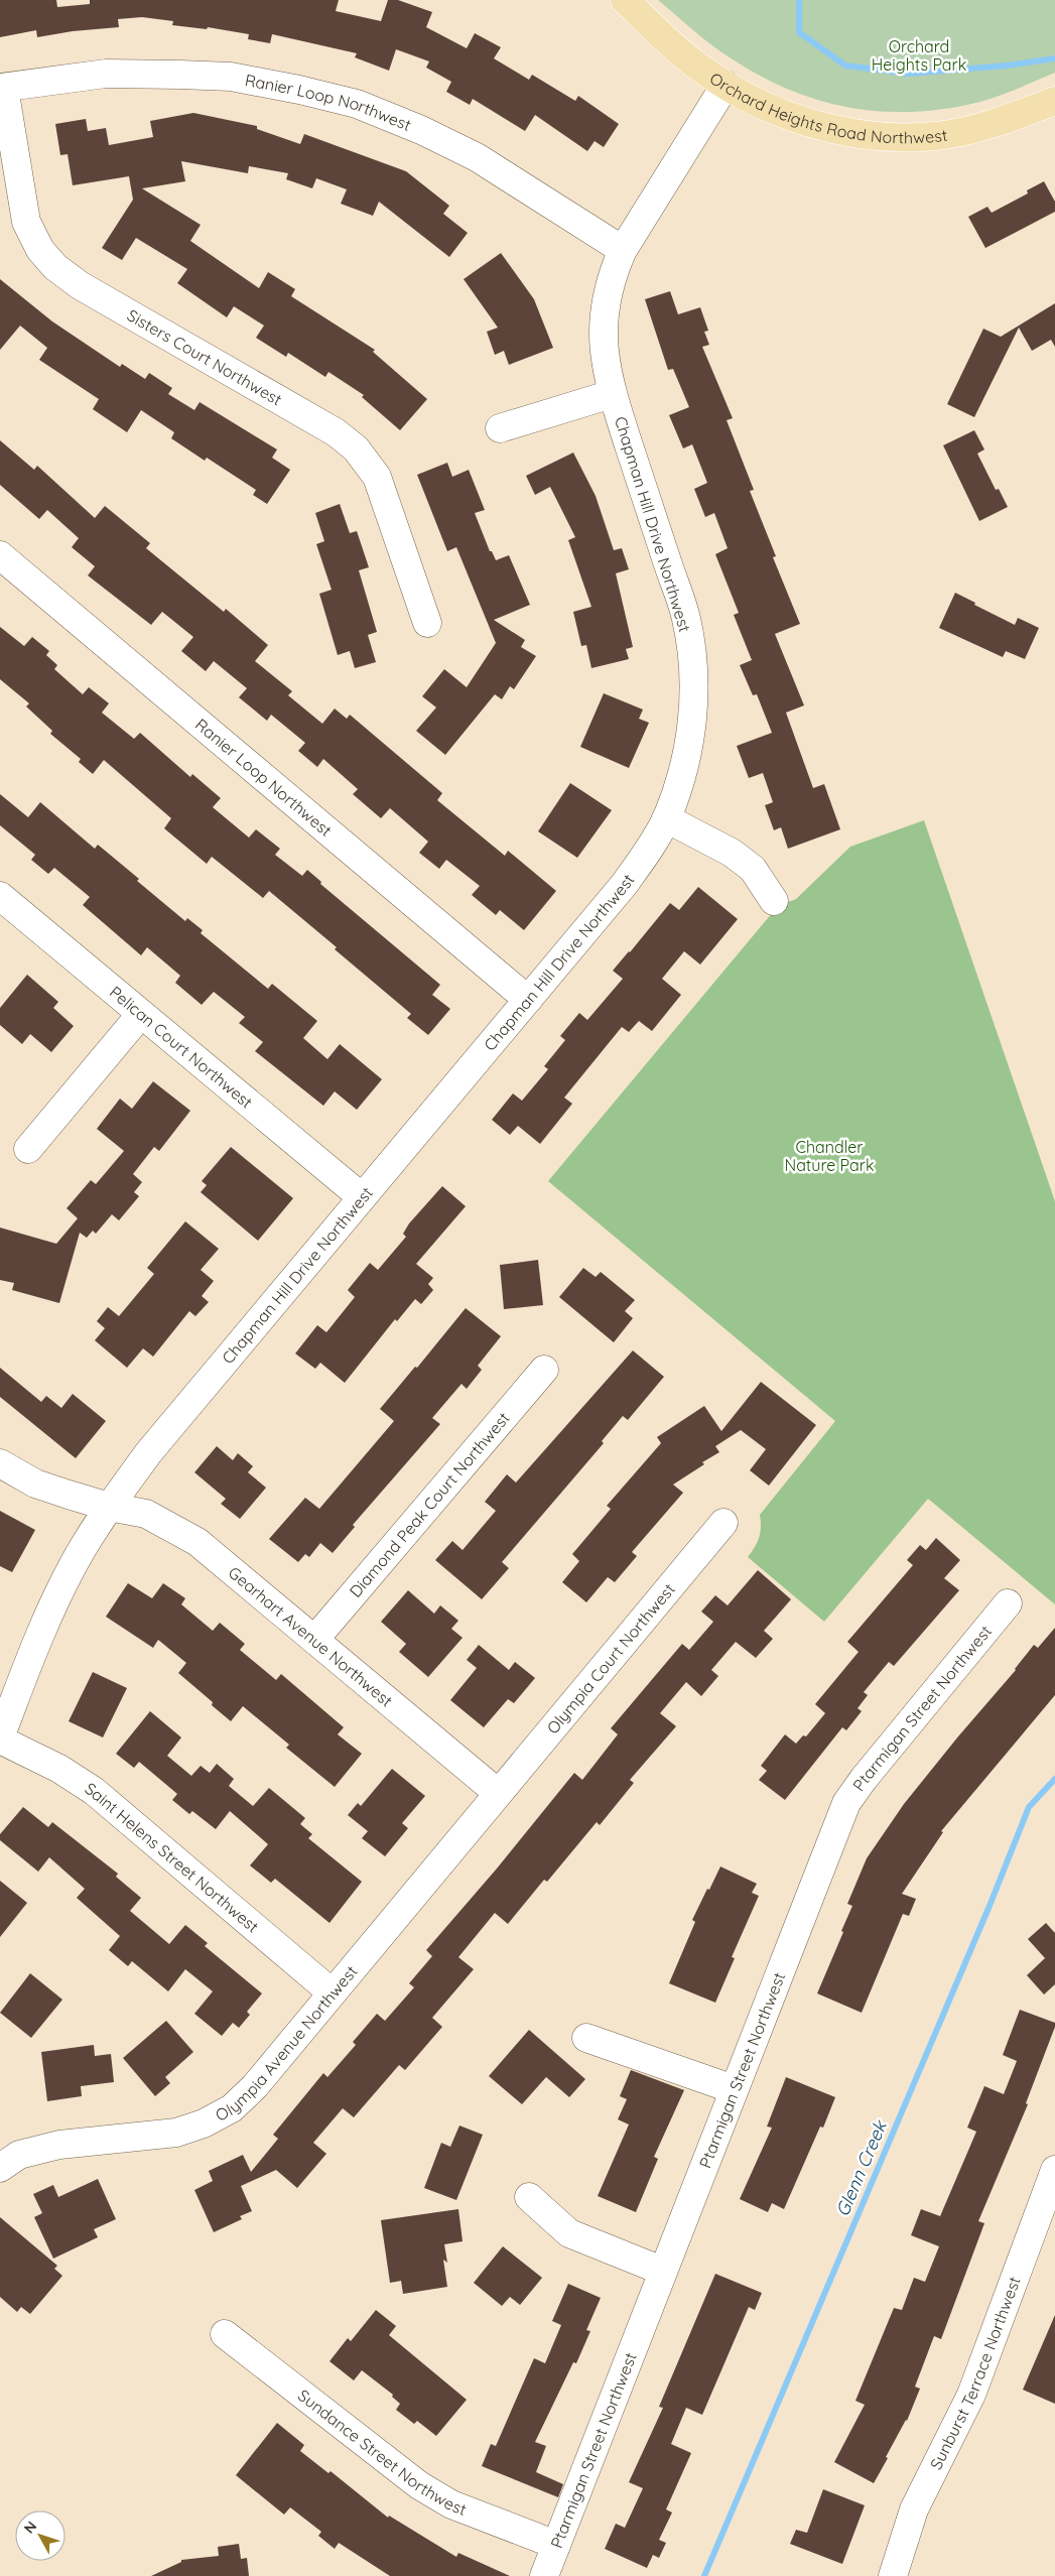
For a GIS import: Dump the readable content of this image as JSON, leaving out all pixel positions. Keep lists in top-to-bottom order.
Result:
{
  "streets": {
    "main road": ["Orchard Heights Road Northwest"],
    "street": [
      "Ranier Loop Northwest",
      "Sisters Court Northwest",
      "Chapman Hill Drive Northwest",
      "Pelican Court Northwest",
      "Diamond Peak Court Northwest",
      "Gearhart Avenue Northwest",
      "Olympia Court Northwest",
      "Ptarmigan Street Northwest",
      "Saint Helens Street Northwest",
      "Olympia Avenue Northwest",
      "Sunburst Terrace Northwest",
      "Sundance Street Northwest"
    ]
  },
  "crossings": [
    ["Orchard Heights Road Northwest", "Chapman Hill Drive Northwest"],
    ["Ranier Loop Northwest", "Sisters Court Northwest"],
    ["Ranier Loop Northwest", "Chapman Hill Drive Northwest"],
    ["Chapman Hill Drive Northwest", "Pelican Court Northwest"],
    ["Chapman Hill Drive Northwest", "Gearhart Avenue Northwest"],
    ["Chapman Hill Drive Northwest", "Saint Helens Street Northwest"],
    ["Diamond Peak Court Northwest", "Gearhart Avenue Northwest"],
    ["Gearhart Avenue Northwest", "Olympia Court Northwest"],
    ["Gearhart Avenue Northwest", "Olympia Avenue Northwest"],
    ["Olympia Court Northwest", "Olympia Avenue Northwest"],
    ["Ptarmigan Street Northwest", "Sundance Street Northwest"],
    ["Saint Helens Street Northwest", "Olympia Avenue Northwest"]
  ],
  "water": ["Glenn Creek"],
  "parks": ["Orchard Heights Park", "Chandler Nature Park"],
  "north": "top left"
}
